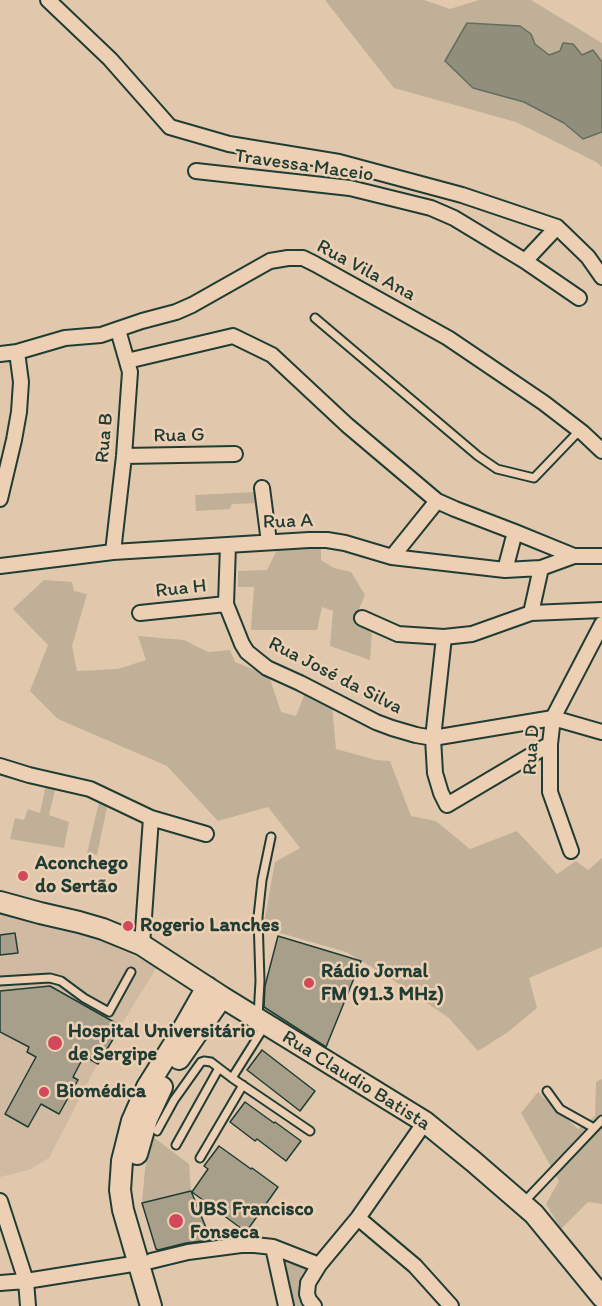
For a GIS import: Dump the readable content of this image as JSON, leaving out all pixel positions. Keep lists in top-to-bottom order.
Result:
{
  "streets": {
    "main road": ["Rua Claudio Batista"],
    "street": [
      "Travessa Maceio",
      "Rua Vila Ana",
      "Rua G",
      "Rua B",
      "Rua A",
      "Rua H",
      "Rua José da Silva",
      "Rua D"
    ]
  },
  "crossings": [
    ["Rua Vila Ana", "Rua B"],
    ["Rua G", "Rua B"],
    ["Rua B", "Rua A"],
    ["Rua A", "Rua José da Silva"],
    ["Rua H", "Rua José da Silva"],
    ["Rua José da Silva", "Rua D"]
  ],
  "places": [
    "Aconchego do Sertão",
    "Rogerio Lanches",
    "Rádio Jornal FM (91.3 MHz)",
    "Hospital Universitário de Sergipe",
    "Biomédica",
    "UBS Francisco Fonseca"
  ]
}
